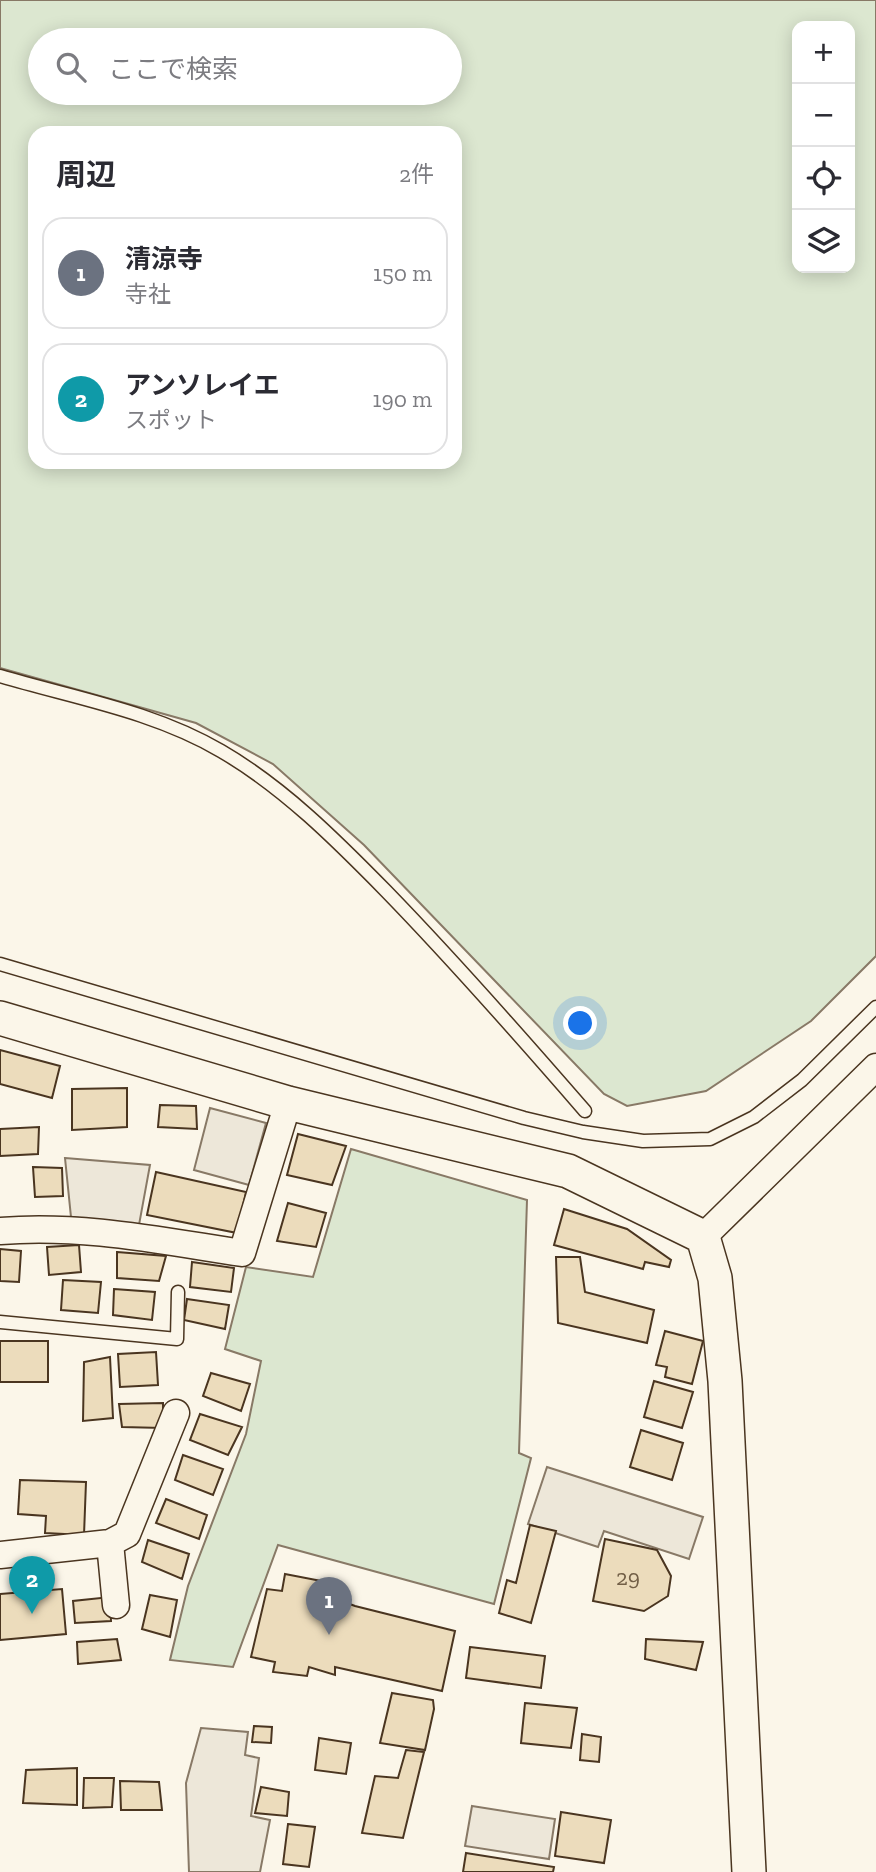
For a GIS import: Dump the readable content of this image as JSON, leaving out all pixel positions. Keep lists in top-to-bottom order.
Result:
{
  "house_numbers": ["29"],
  "page": {
    "map_buttons": ["+", "−"],
    "search": "ここで検索",
    "heading": ["周辺", "2件"],
    "list": [
      {
        "mark": "1",
        "name": "清涼寺",
        "note": "寺社",
        "value": "150 m"
      },
      {
        "mark": "2",
        "name": "アンソレイエ",
        "note": "スポット",
        "value": "190 m"
      }
    ],
    "pins": ["2", "1"]
  }
}
